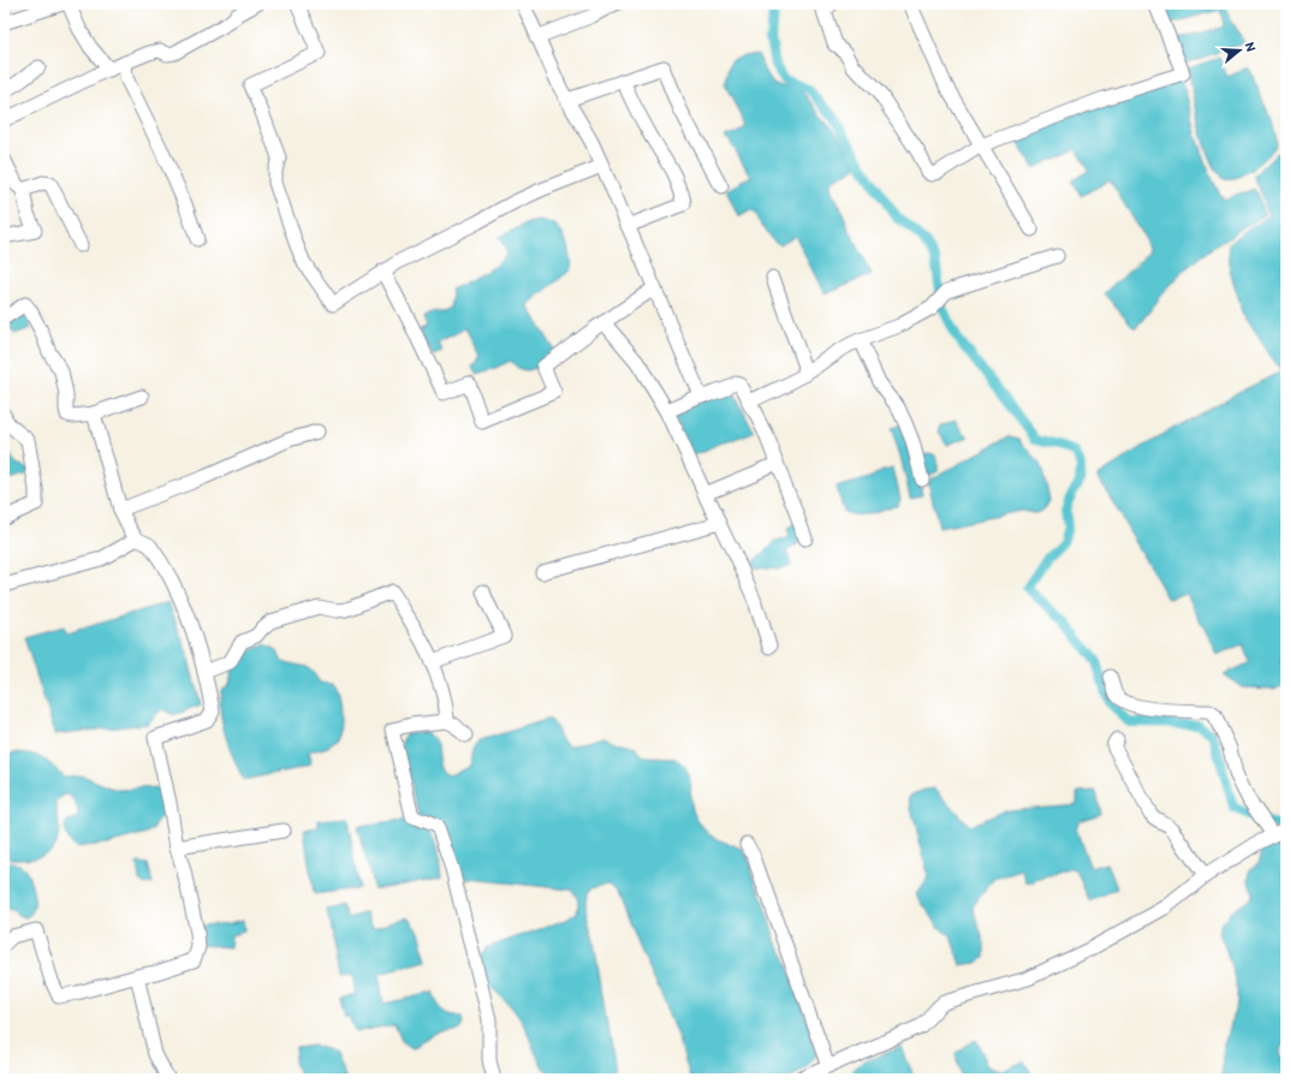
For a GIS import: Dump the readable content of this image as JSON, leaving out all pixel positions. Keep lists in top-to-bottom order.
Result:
{
  "north": "right"
}
